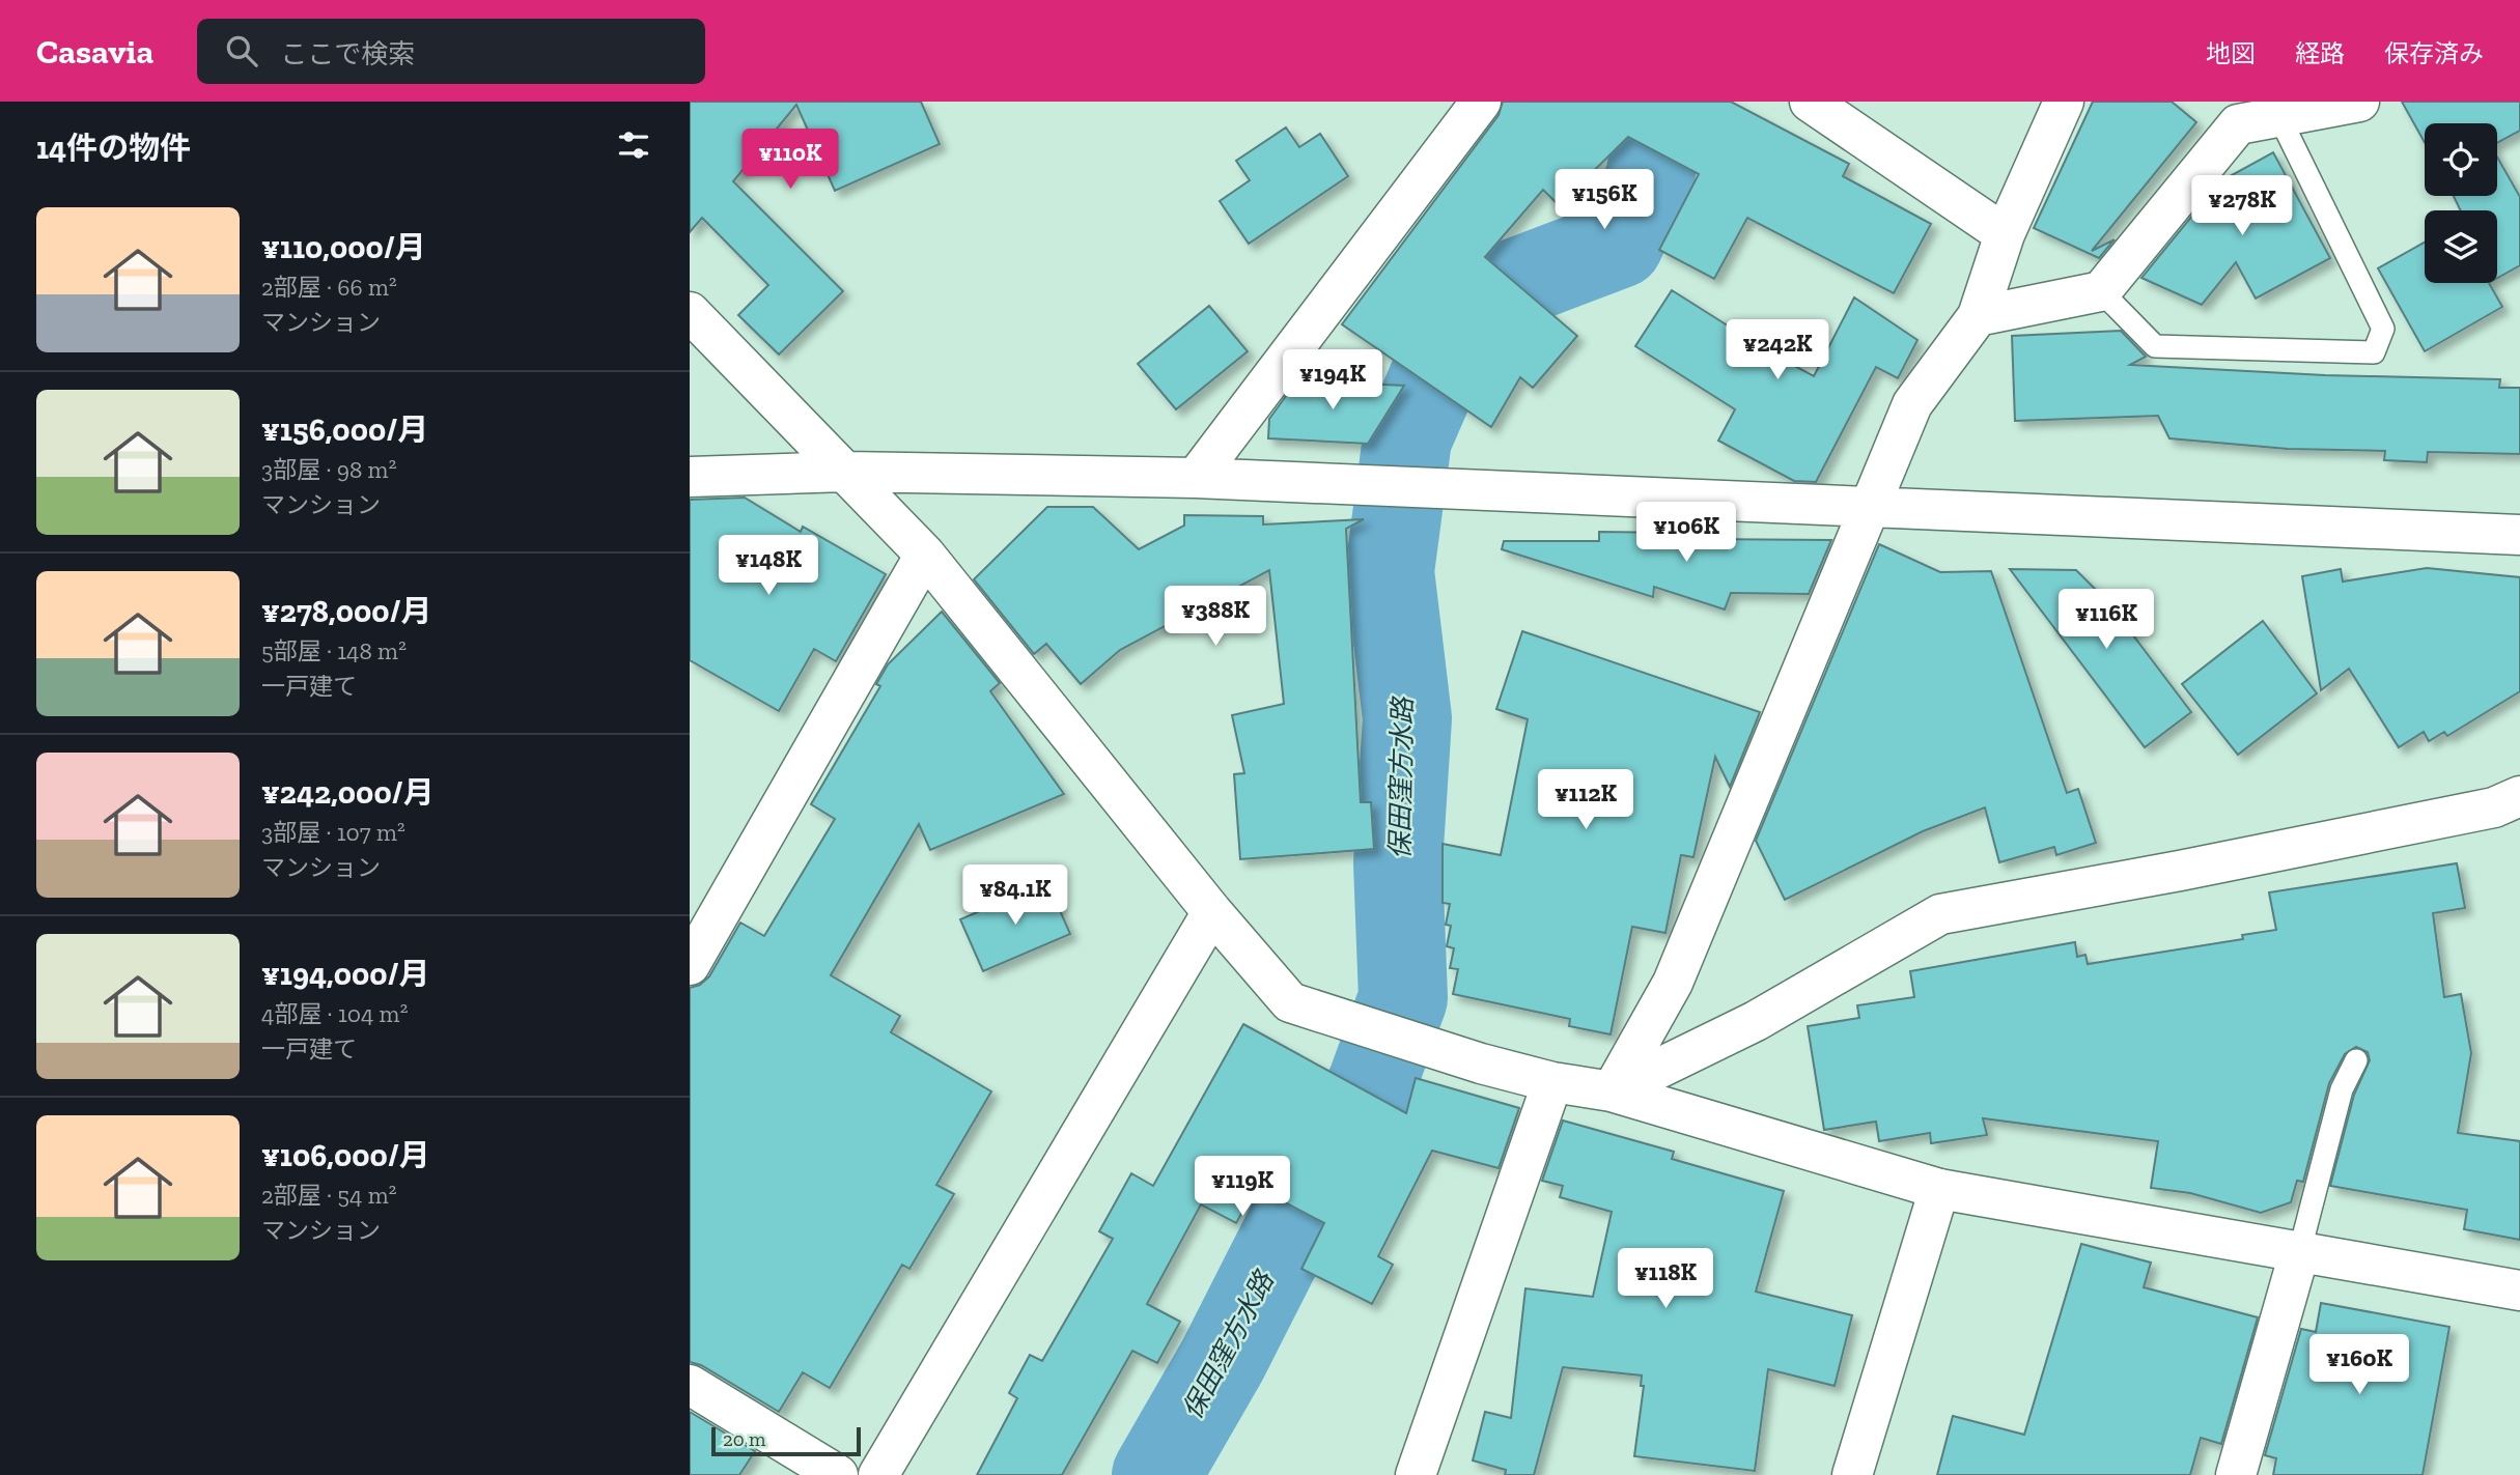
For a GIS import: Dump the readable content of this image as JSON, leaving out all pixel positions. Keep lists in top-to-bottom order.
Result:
{
  "water": ["保田窪方水路"],
  "scale_bar": "20 m",
  "page": {
    "header": "Casavia",
    "search": "ここで検索",
    "nav": ["地図", "経路", "保存済み"],
    "heading": "14件の物件",
    "price": [
      "¥110K",
      "¥156K",
      "¥278K",
      "¥242K",
      "¥194K",
      "¥106K",
      "¥148K",
      "¥388K",
      "¥116K",
      "¥112K",
      "¥84.1K",
      "¥119K",
      "¥118K",
      "¥160K"
    ],
    "list": [
      {
        "name": "¥110,000/月",
        "note": "2部屋 · 66 m² · マンション"
      },
      {
        "name": "¥156,000/月",
        "note": "3部屋 · 98 m² · マンション"
      },
      {
        "name": "¥278,000/月",
        "note": "5部屋 · 148 m² · 一戸建て"
      },
      {
        "name": "¥242,000/月",
        "note": "3部屋 · 107 m² · マンション"
      },
      {
        "name": "¥194,000/月",
        "note": "4部屋 · 104 m² · 一戸建て"
      },
      {
        "name": "¥106,000/月",
        "note": "2部屋 · 54 m² · マンション"
      }
    ],
    "scale": "20 m"
  }
}
